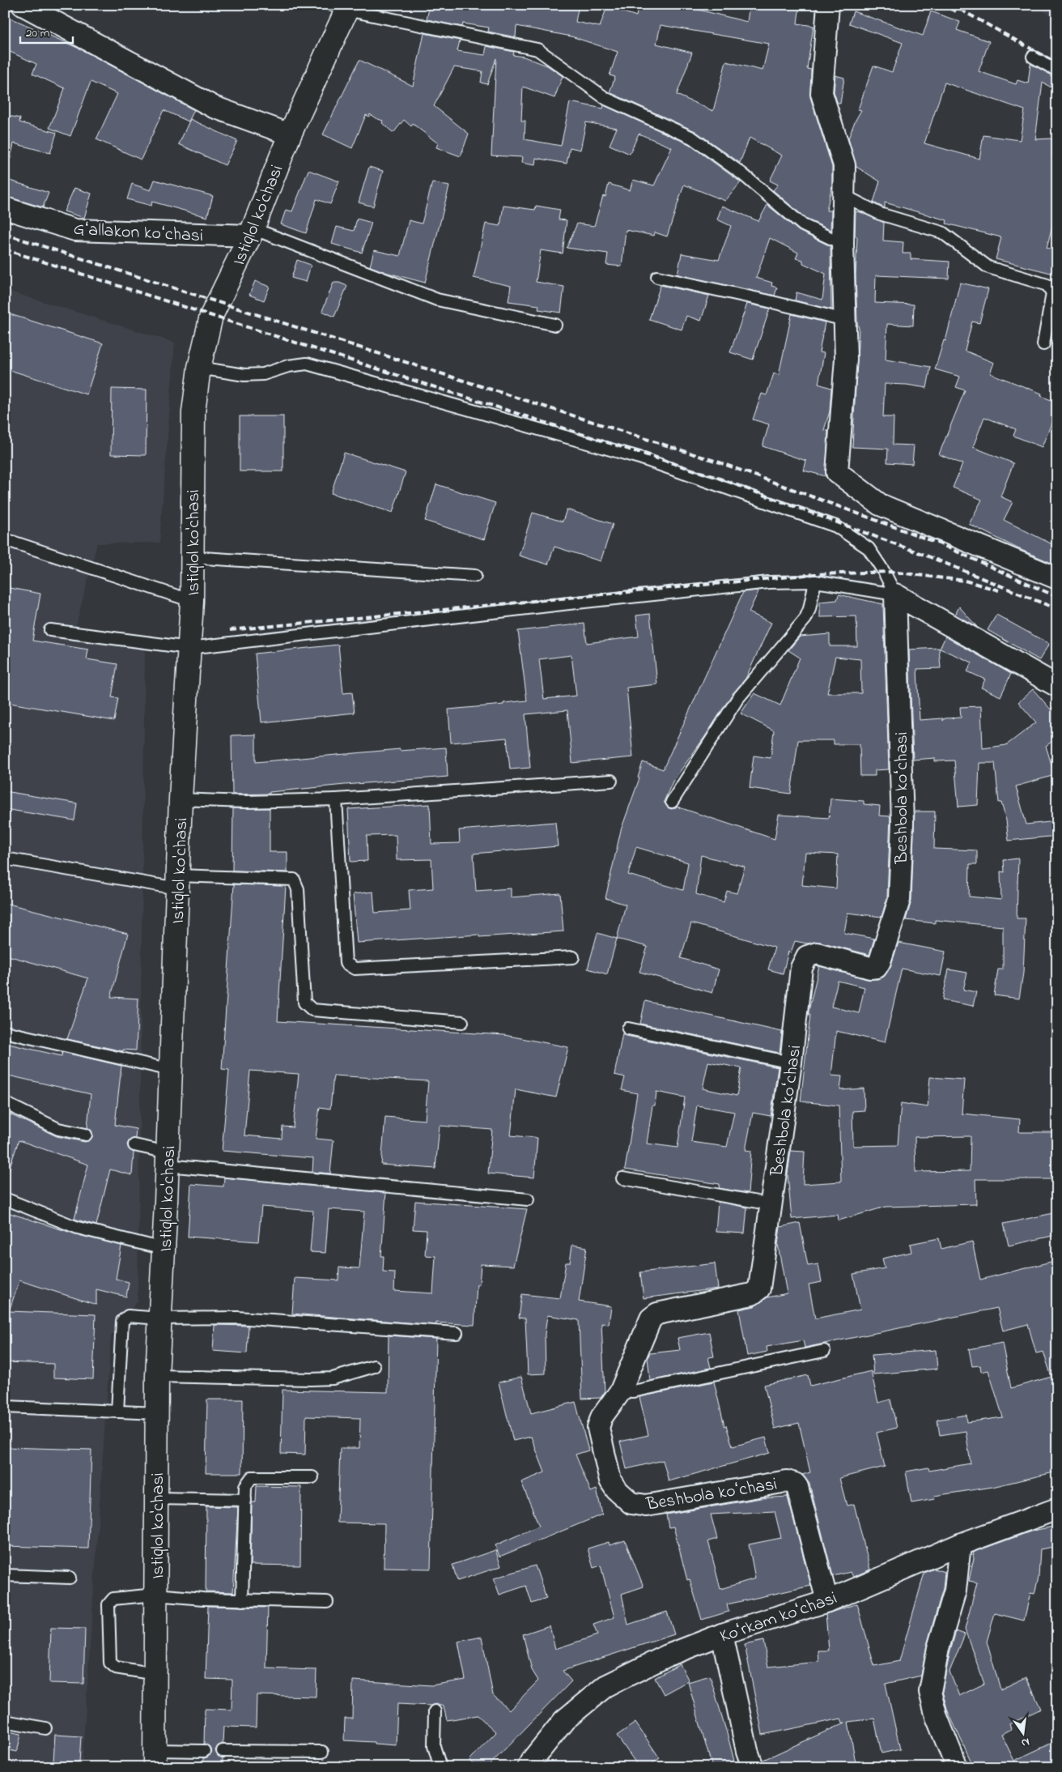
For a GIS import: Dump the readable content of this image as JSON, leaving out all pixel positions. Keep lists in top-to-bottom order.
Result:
{
  "streets": {
    "main road": ["Istiqlol ko'chasi"],
    "street": ["Gʻallakon koʻchasi", "Beshbola koʻchasi", "Koʻrkam koʻchasi"]
  },
  "crossings": [
    ["Istiqlol ko'chasi", "Gʻallakon koʻchasi"],
    ["Beshbola koʻchasi", "Koʻrkam koʻchasi"]
  ],
  "scale_bar": "20 m",
  "north": "bottom"
}
